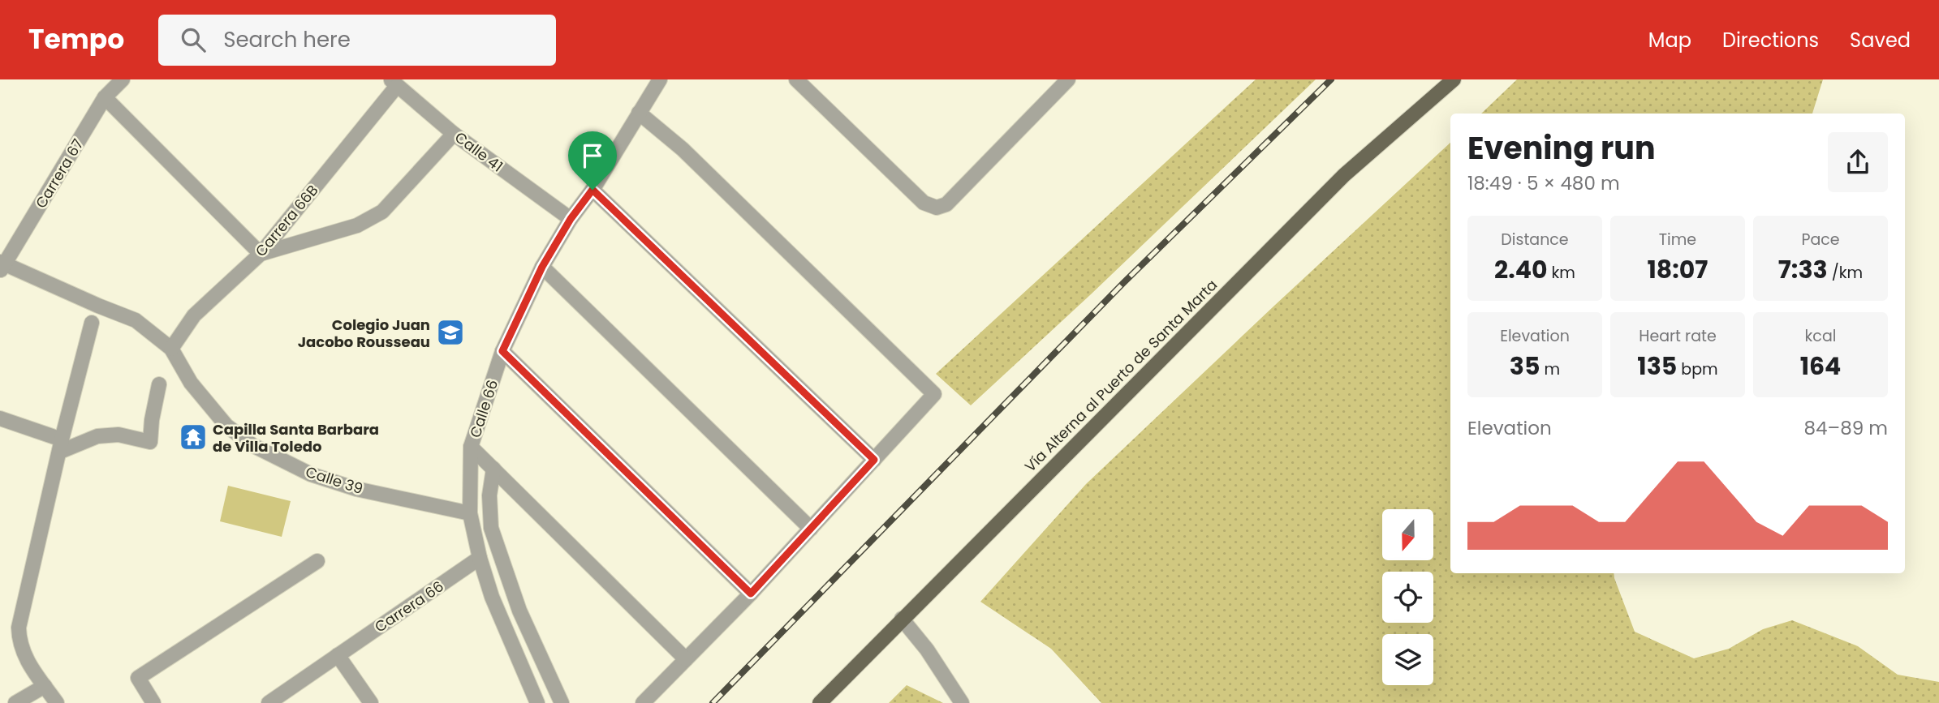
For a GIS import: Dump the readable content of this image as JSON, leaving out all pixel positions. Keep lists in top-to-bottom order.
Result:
{
  "streets": {
    "main road": ["Vía Alterna al Puerto de Santa Marta"],
    "street": [
      "Calle 41",
      "Carrera 67",
      "Carrera 66B",
      "Calle 66",
      "Calle 39",
      "Carrera 66"
    ]
  },
  "crossings": [
    ["Calle 41", "Carrera 66B"],
    ["Calle 41", "Calle 66"],
    ["Carrera 67", "Calle 39"],
    ["Carrera 66B", "Calle 39"],
    ["Calle 66", "Calle 39"]
  ],
  "places": {
    "school or university": ["Colegio Juan Jacobo Rousseau"],
    "temple": ["Capilla Santa Barbara de Villa Toledo"]
  },
  "north": "bottom",
  "page": {
    "header": "Tempo",
    "search": "Search here",
    "nav": ["Map", "Directions", "Saved"],
    "heading": ["Evening run", "18:49 · 5 × 480 m"],
    "stats": [
      ["Distance", "2.40 km"],
      ["Time", "18:07"],
      ["Pace", "7:33 /km"],
      ["Elevation", "35 m"],
      ["Heart rate", "135 bpm"],
      ["kcal", "164"]
    ],
    "chart": ["Elevation", "84–89 m"]
  }
}
